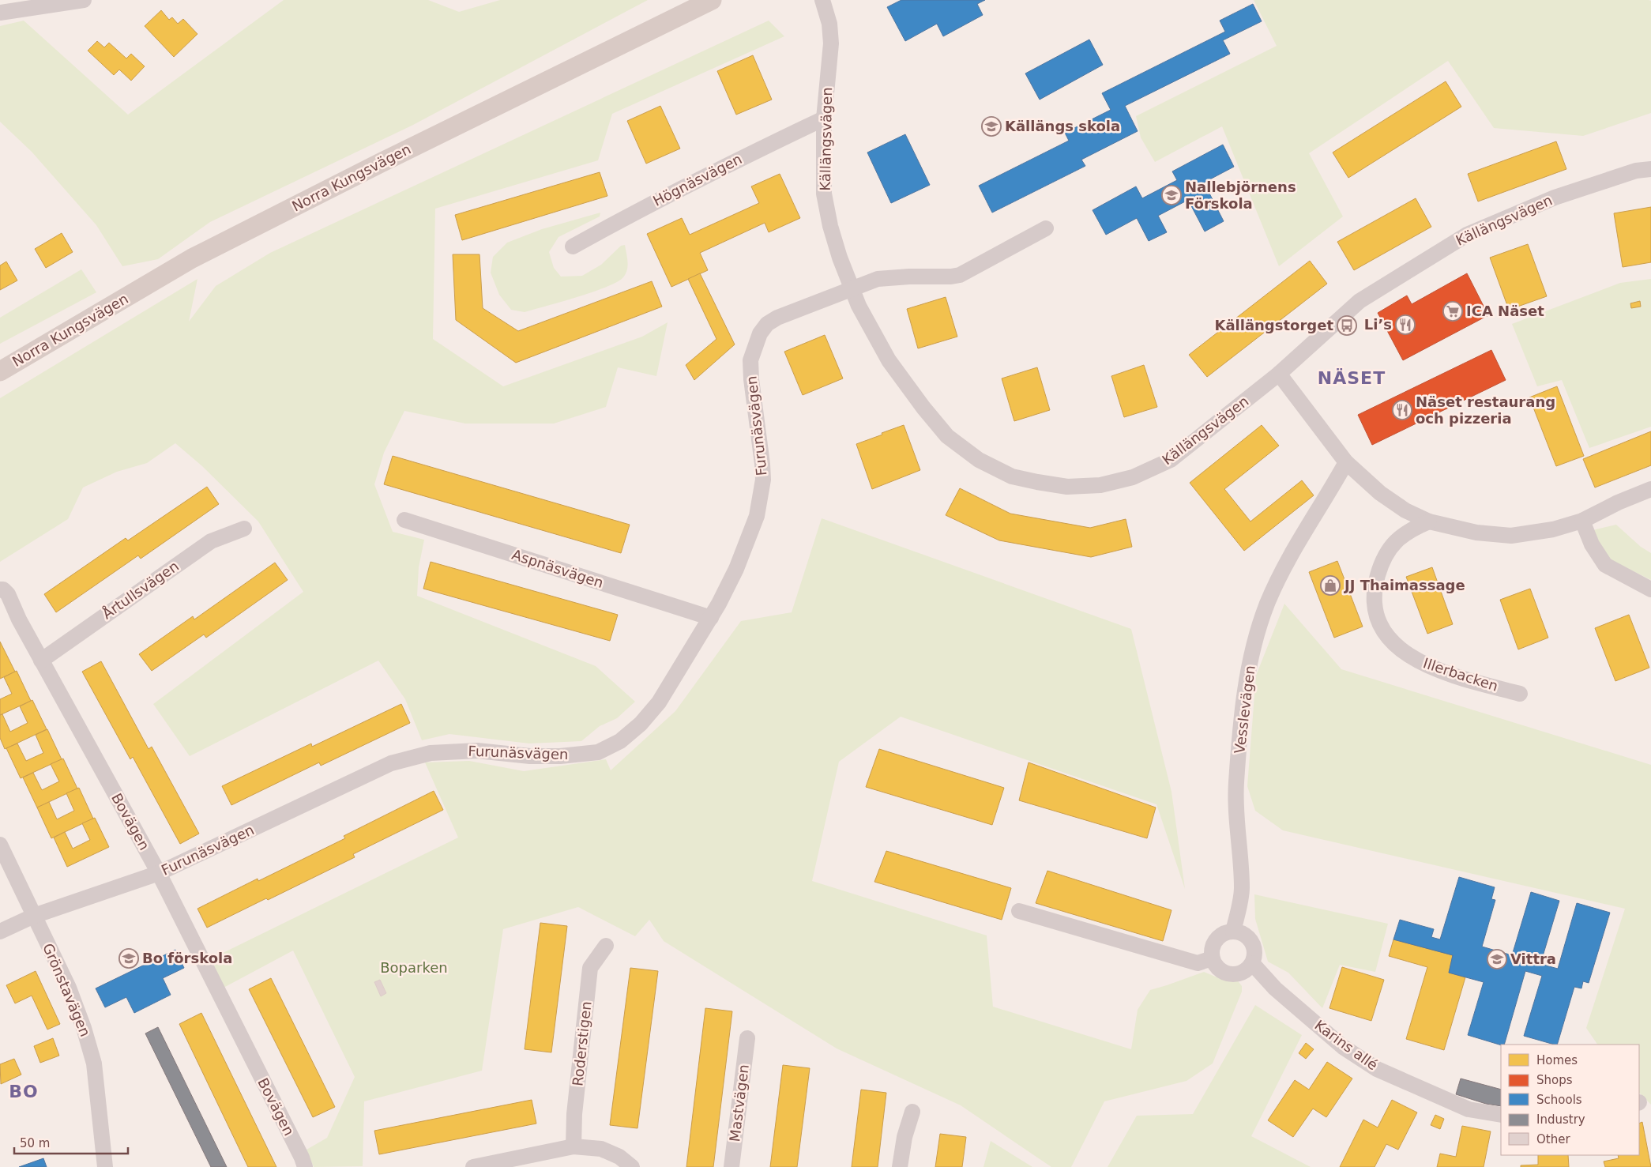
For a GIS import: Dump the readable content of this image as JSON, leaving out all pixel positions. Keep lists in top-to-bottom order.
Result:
{
  "streets": {
    "main road": ["Norra Kungsvägen"],
    "street": [
      "Källängsvägen",
      "Högnäsvägen",
      "Furunäsvägen",
      "Aspnäsvägen",
      "Årtullsvägen",
      "Illerbacken",
      "Vesslevägen",
      "Bovägen",
      "Grönstavägen",
      "Roderstigen",
      "Karins allé",
      "Mastvägen"
    ]
  },
  "crossings": [
    ["Källängsvägen", "Högnäsvägen"],
    ["Källängsvägen", "Furunäsvägen"],
    ["Furunäsvägen", "Aspnäsvägen"],
    ["Furunäsvägen", "Bovägen"],
    ["Furunäsvägen", "Grönstavägen"],
    ["Årtullsvägen", "Bovägen"],
    ["Vesslevägen", "Karins allé"]
  ],
  "districts": ["NÄSET", "BO"],
  "parks": ["Boparken"],
  "places": {
    "school or university": [
      "Källängs skola",
      "Nallebjörnens Förskola",
      "Bo förskola",
      "Vittra"
    ],
    "supermarket": ["ICA Näset"],
    "restaurant": ["Li’s", "Näset restaurang och pizzeria"],
    "bus stop": ["Källängstorget"],
    "shop": ["JJ Thaimassage"]
  },
  "legend": [
    "Homes",
    "Shops",
    "Schools",
    "Industry",
    "Other"
  ],
  "scale_bar": "50 m"
}
